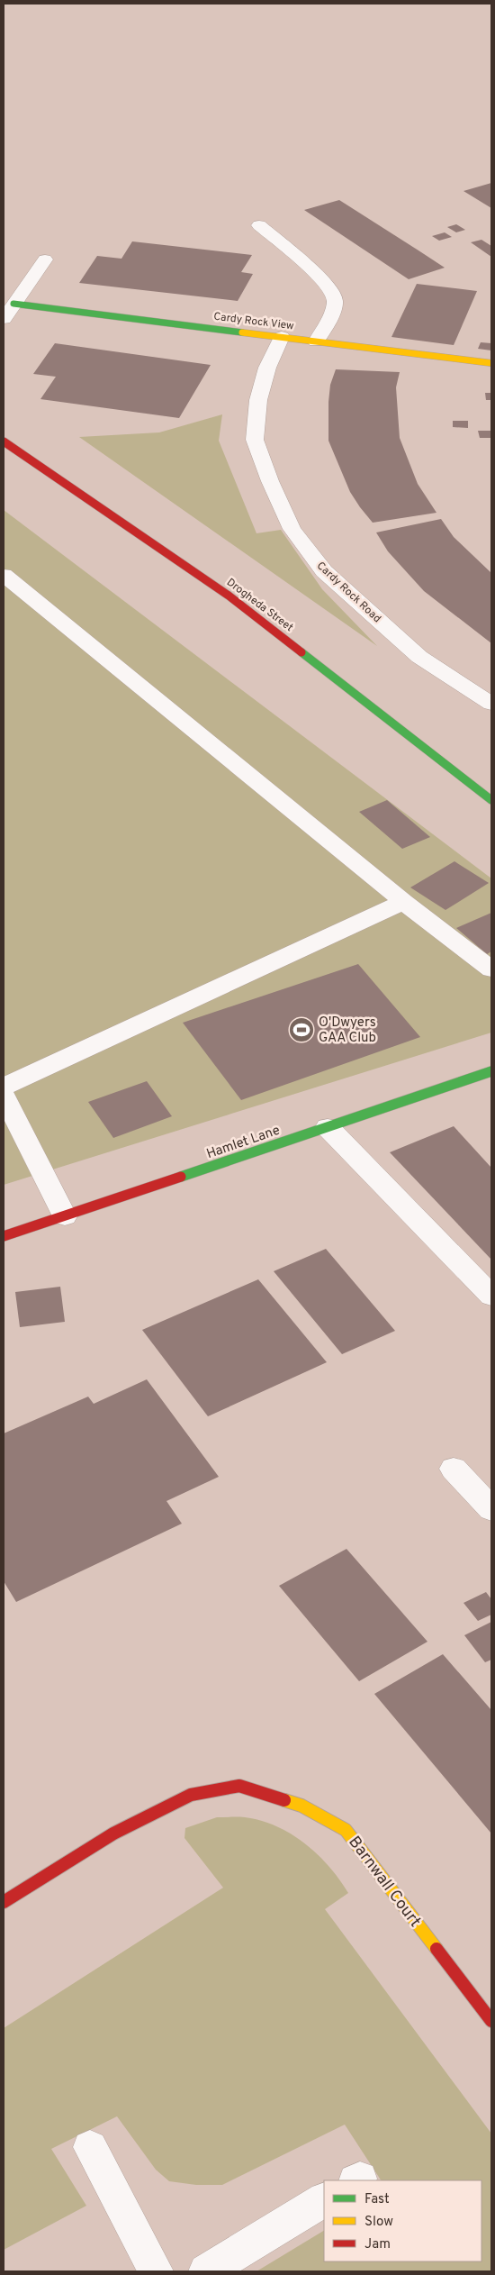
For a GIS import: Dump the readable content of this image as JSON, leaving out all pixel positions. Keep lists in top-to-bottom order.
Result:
{
  "streets": {
    "street": [
      "Cardy Rock View",
      "Cardy Rock Road",
      "Drogheda Street",
      "Hamlet Lane",
      "Barnwall Court"
    ]
  },
  "crossings": [
    ["Cardy Rock View", "Cardy Rock Road"]
  ],
  "places": {
    "sports": ["O'Dwyers GAA Club"]
  },
  "legend": ["Fast", "Slow", "Jam"]
}
